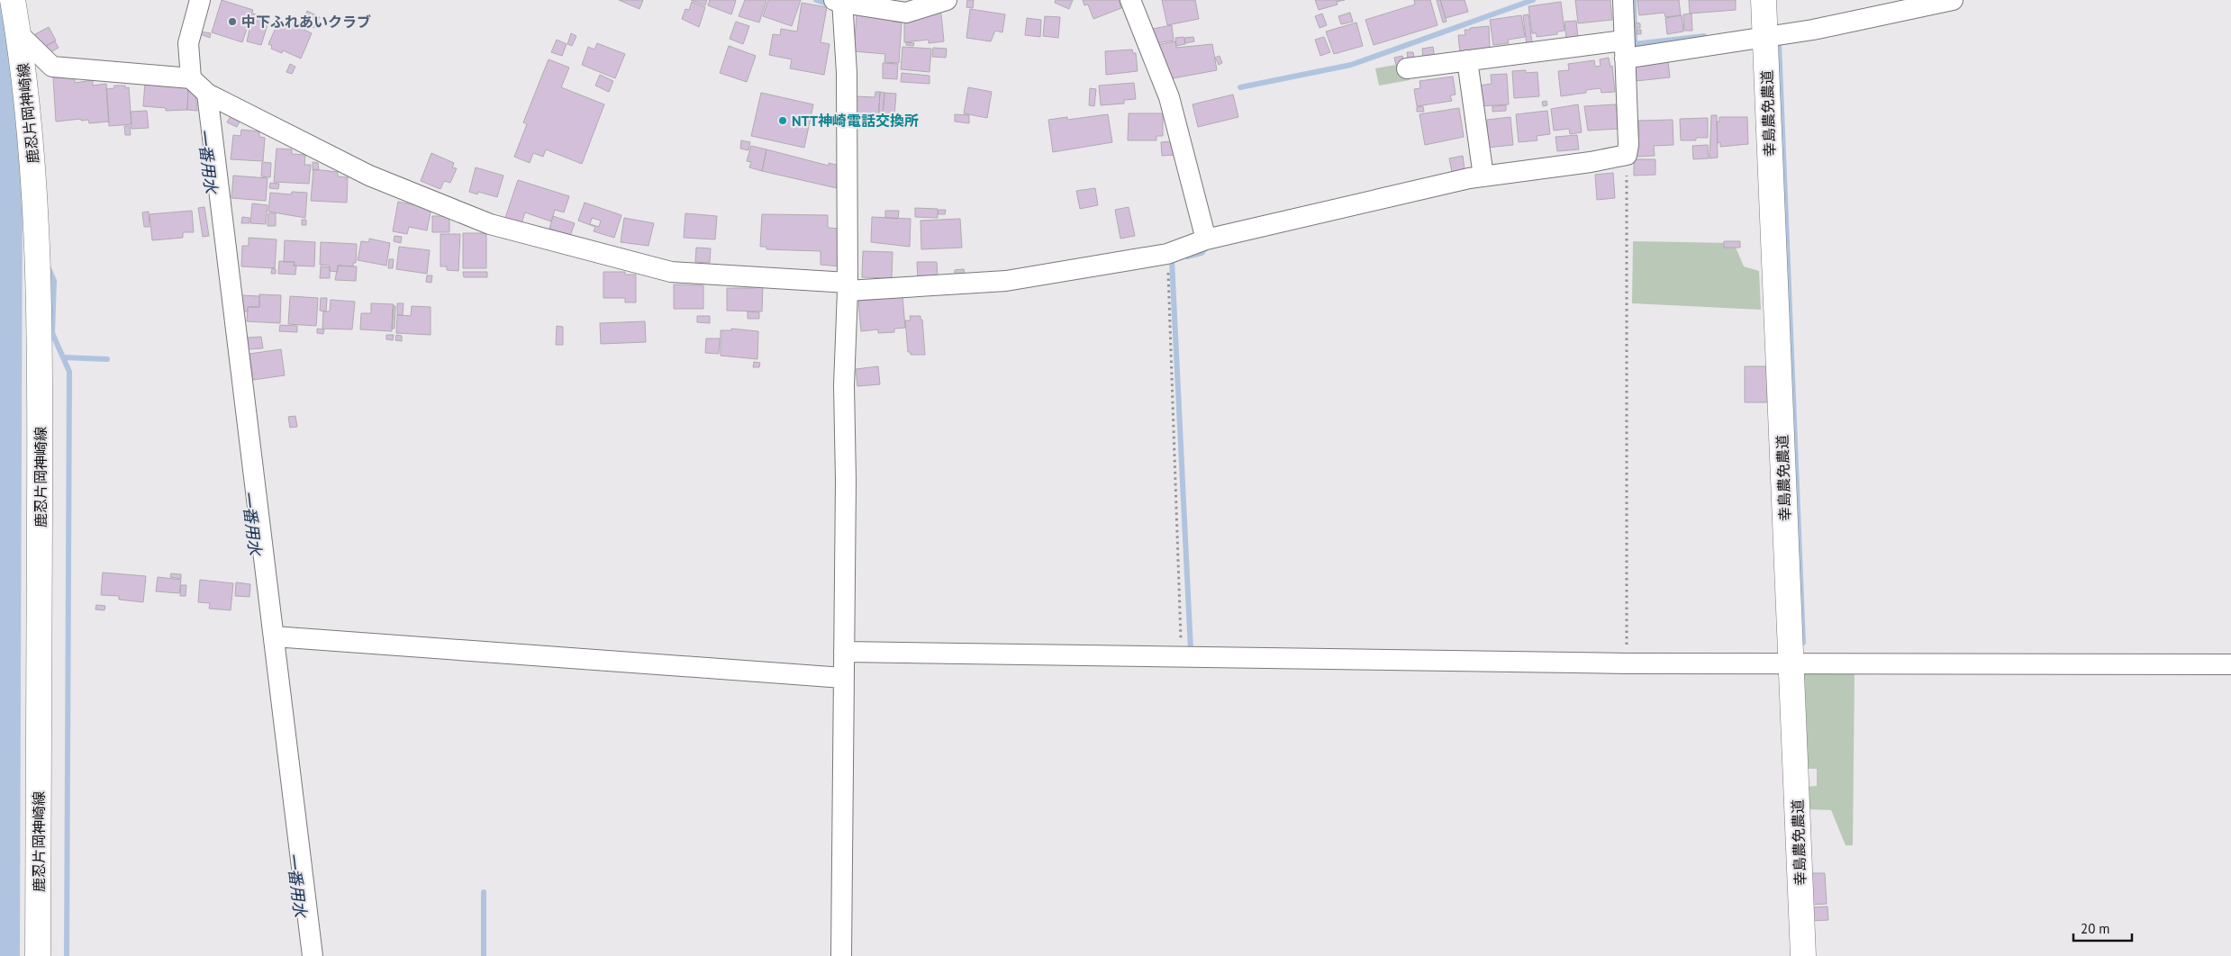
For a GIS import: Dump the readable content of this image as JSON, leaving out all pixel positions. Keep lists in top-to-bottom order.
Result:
{
  "streets": {
    "street": ["鹿忍片岡神崎線", "幸島農免農道"]
  },
  "water": ["一番用水"],
  "places": ["中下ふれあいクラブ", "NTT神崎電話交換所"],
  "scale_bar": "20 m"
}
